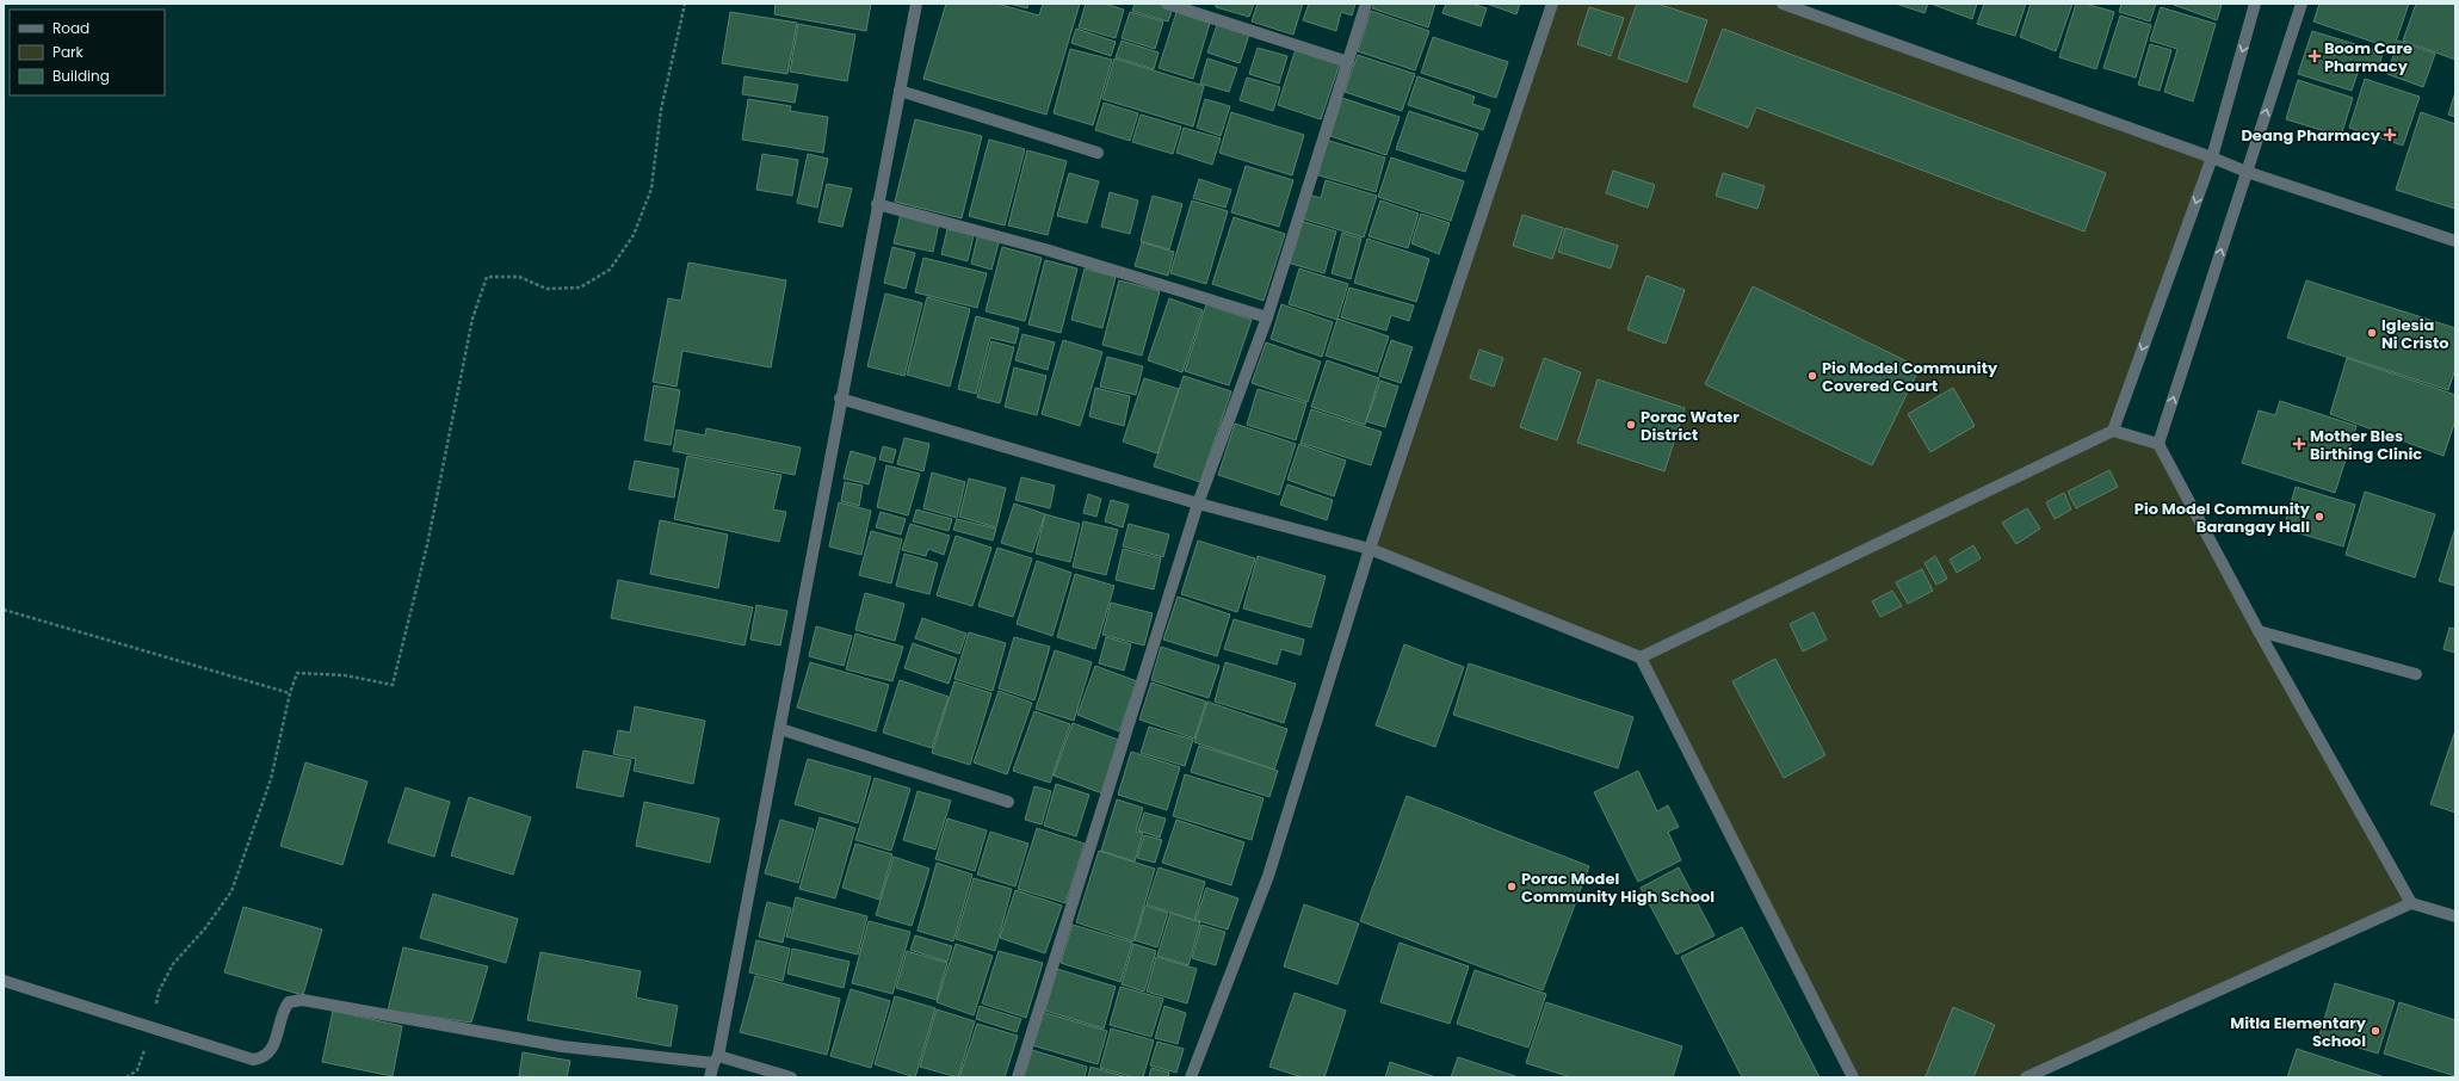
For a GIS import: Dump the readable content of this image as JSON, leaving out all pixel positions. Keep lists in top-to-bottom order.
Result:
{
  "places": {
    "health": ["Boom Care Pharmacy", "Deang Pharmacy", "Mother Bles Birthing Clinic"],
    "other": [
      "Iglesia Ni Cristo",
      "Pio Model Community Covered Court",
      "Porac Water District",
      "Pio Model Community Barangay Hall",
      "Porac Model Community High School",
      "Mitla Elementary School"
    ]
  },
  "legend": ["Road", "Park", "Building"]
}
